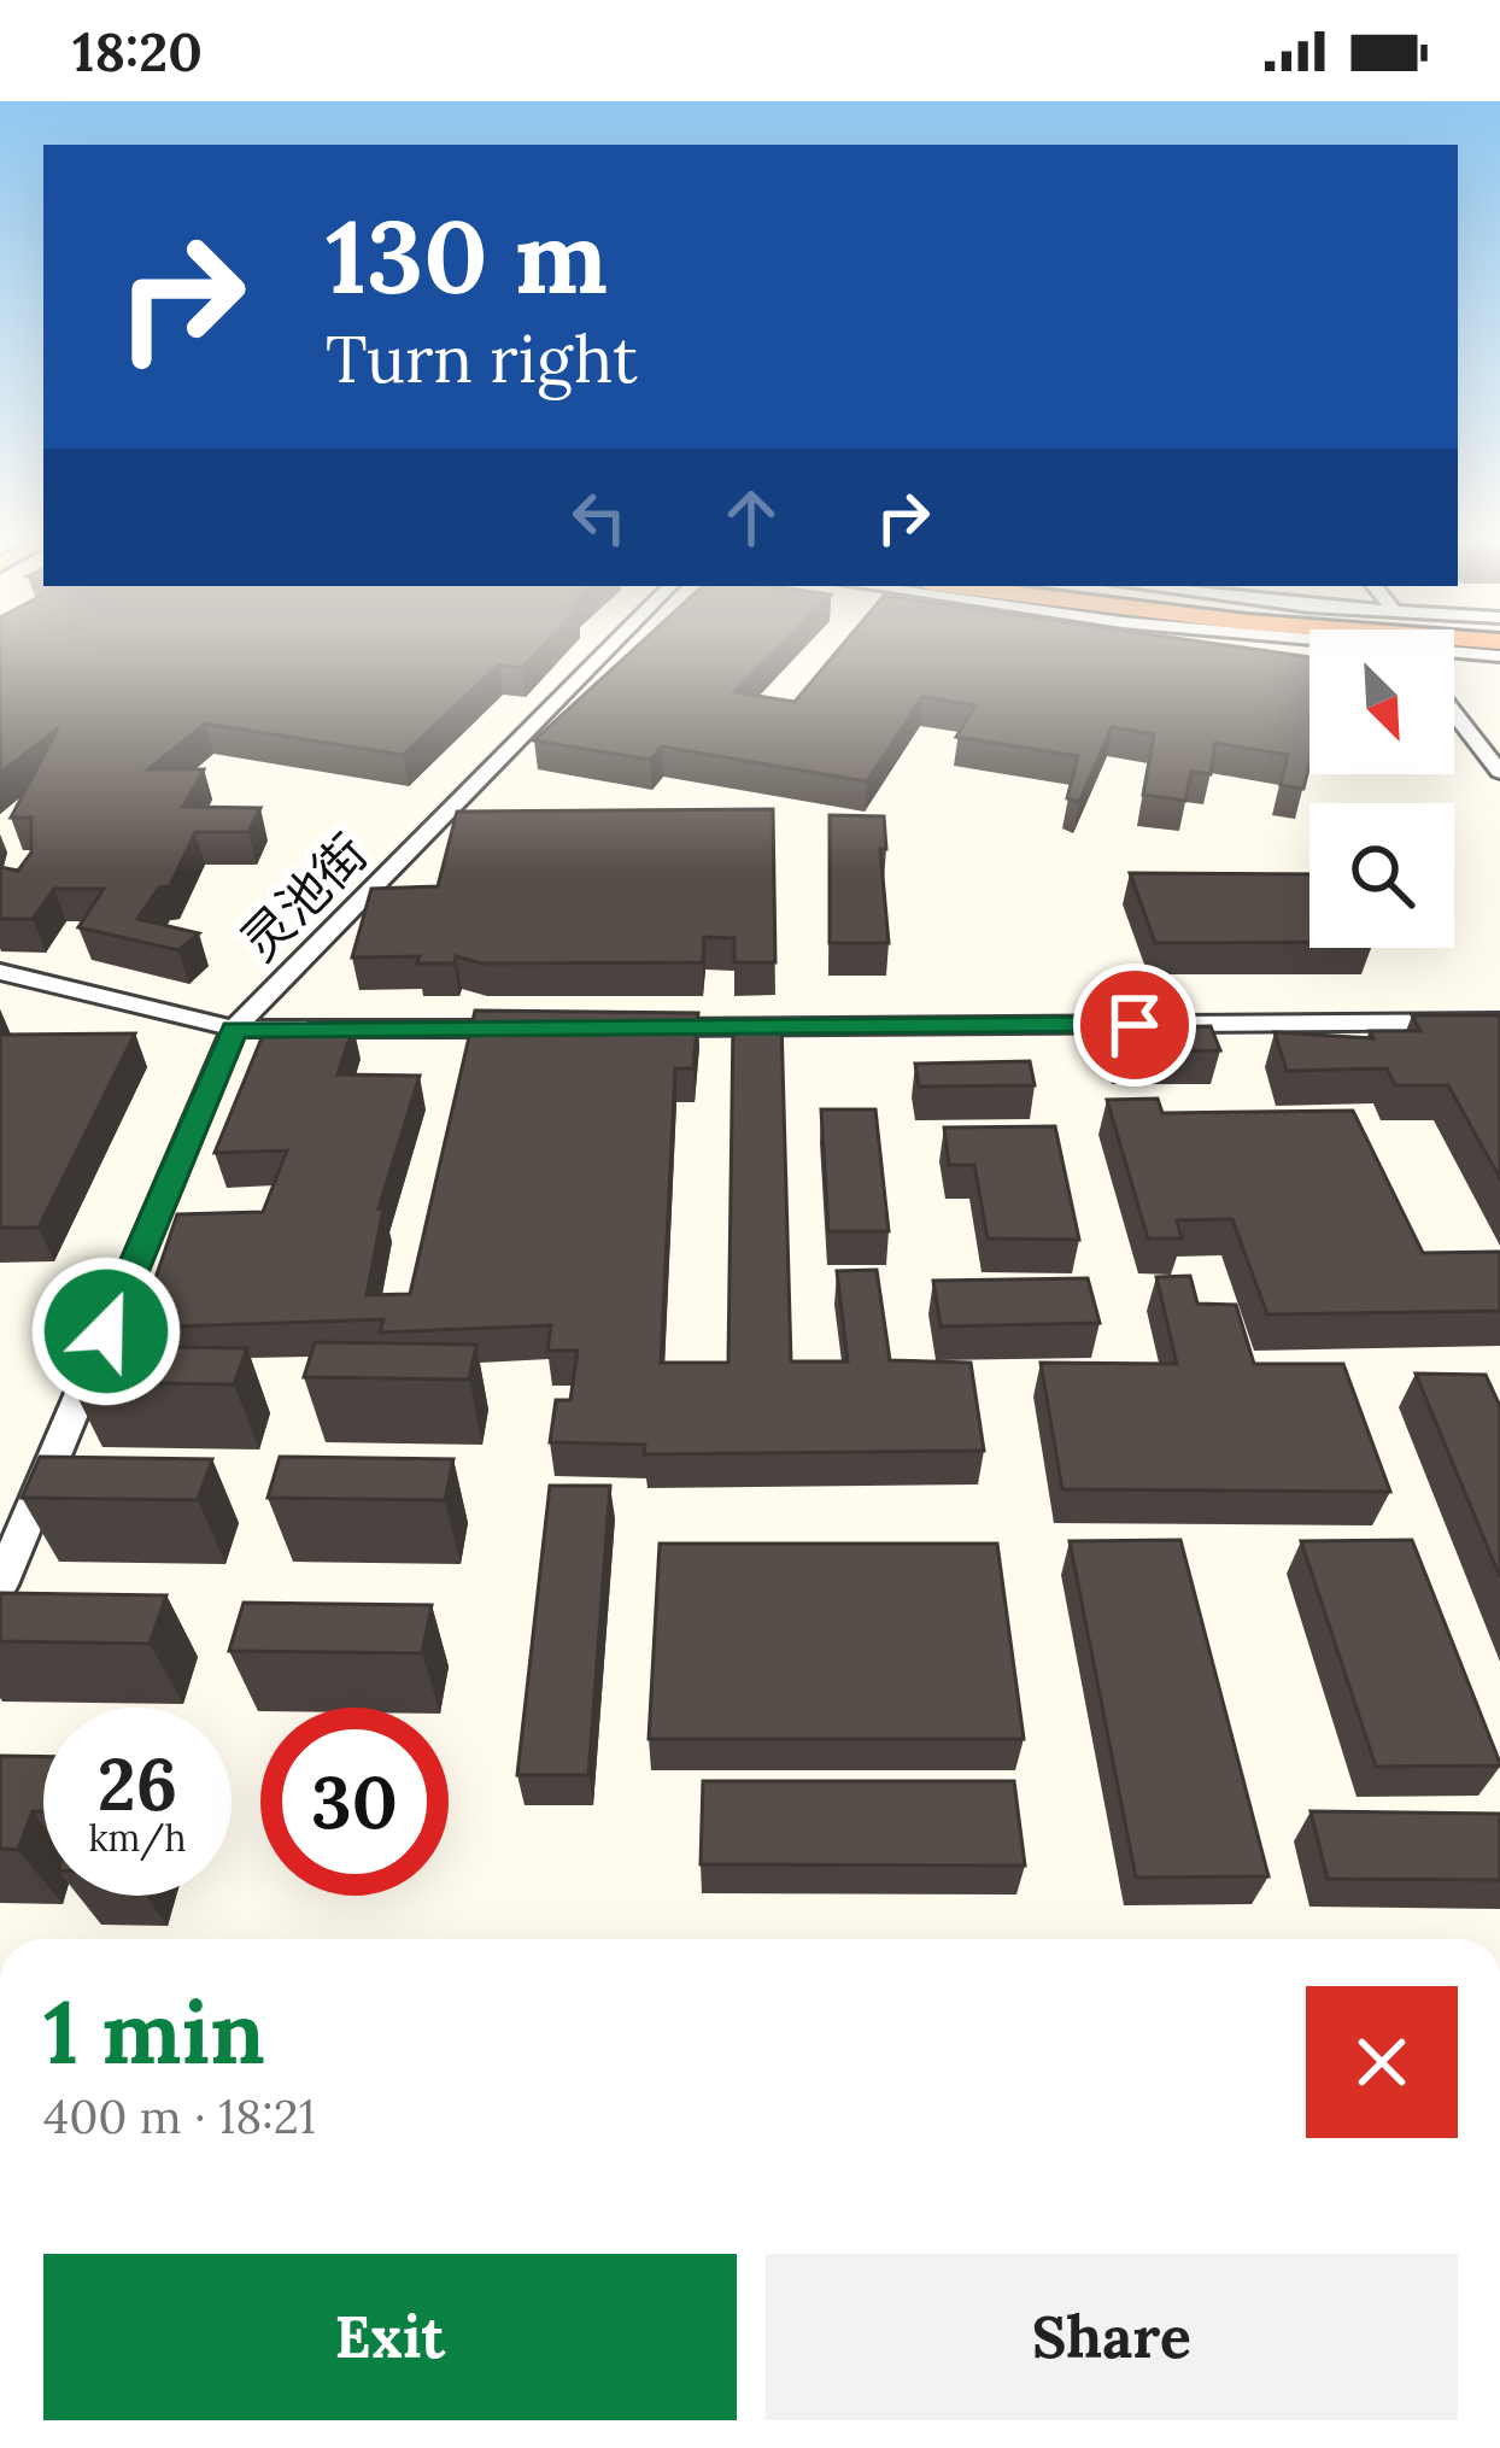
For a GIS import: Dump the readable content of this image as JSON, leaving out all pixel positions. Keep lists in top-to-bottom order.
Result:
{
  "streets": {
    "street": ["灵池街"]
  },
  "north": "bottom right",
  "page": {
    "status": "18:20",
    "turn": ["130 m", "Turn right"],
    "speed": "26 km/h",
    "limit": "30",
    "heading": ["1 min", "400 m · 18:21"],
    "buttons": ["Exit", "Share"]
  }
}
